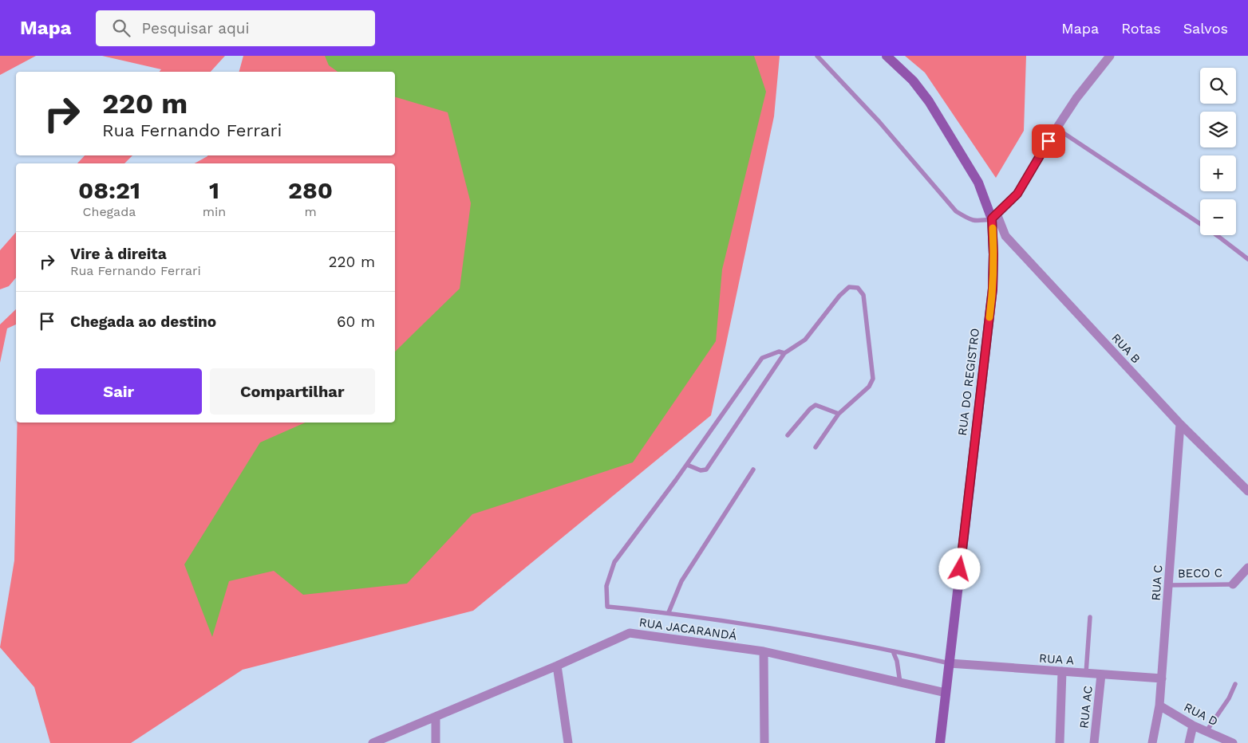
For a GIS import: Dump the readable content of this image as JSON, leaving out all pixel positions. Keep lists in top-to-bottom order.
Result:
{
  "streets": {
    "main road": ["RUA DO REGISTRO"],
    "street": [
      "RUA B",
      "BECO C",
      "RUA C",
      "RUA JACARANDÁ",
      "RUA A",
      "RUA AC",
      "RUA D"
    ]
  },
  "crossings": [
    ["RUA B", "RUA DO REGISTRO"],
    ["RUA B", "RUA C"],
    ["RUA DO REGISTRO", "RUA JACARANDÁ"],
    ["RUA DO REGISTRO", "RUA A"],
    ["BECO C", "RUA C"],
    ["RUA C", "RUA A"],
    ["RUA C", "RUA D"],
    ["RUA A", "RUA AC"]
  ],
  "page": {
    "header": "Mapa",
    "search": "Pesquisar aqui",
    "nav": ["Mapa", "Rotas", "Salvos"],
    "map_buttons": ["+", "−"],
    "turn": ["220 m", "Rua Fernando Ferrari"],
    "eta": [
      "08:21",
      "Chegada",
      "1",
      "min",
      "280",
      "m"
    ],
    "list": [
      {
        "name": "Vire à direita",
        "note": "Rua Fernando Ferrari",
        "value": "220 m"
      },
      {
        "name": "Chegada ao destino",
        "value": "60 m"
      }
    ],
    "buttons": ["Sair", "Compartilhar"]
  }
}
